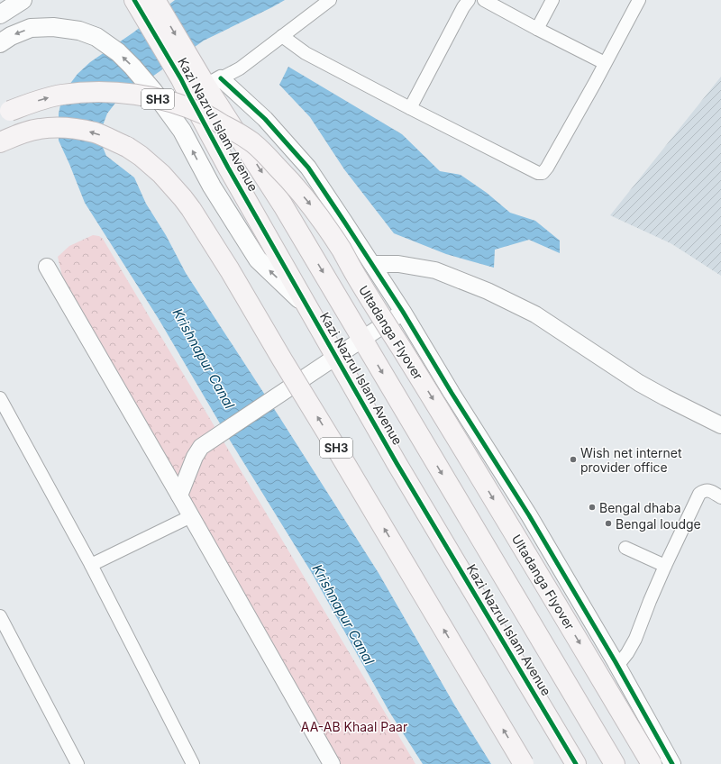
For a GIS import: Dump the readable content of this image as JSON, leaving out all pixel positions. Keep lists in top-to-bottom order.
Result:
{
  "streets": {
    "main road": ["SH3", "Kazi Nazrul Islam Avenue", "Ultadanga Flyover"]
  },
  "water": ["Krishnapur Canal"],
  "parks": ["AA-AB Khaal Paar"],
  "places": ["Wish net internet provider office", "Bengal dhaba", "Bengal loudge"]
}
